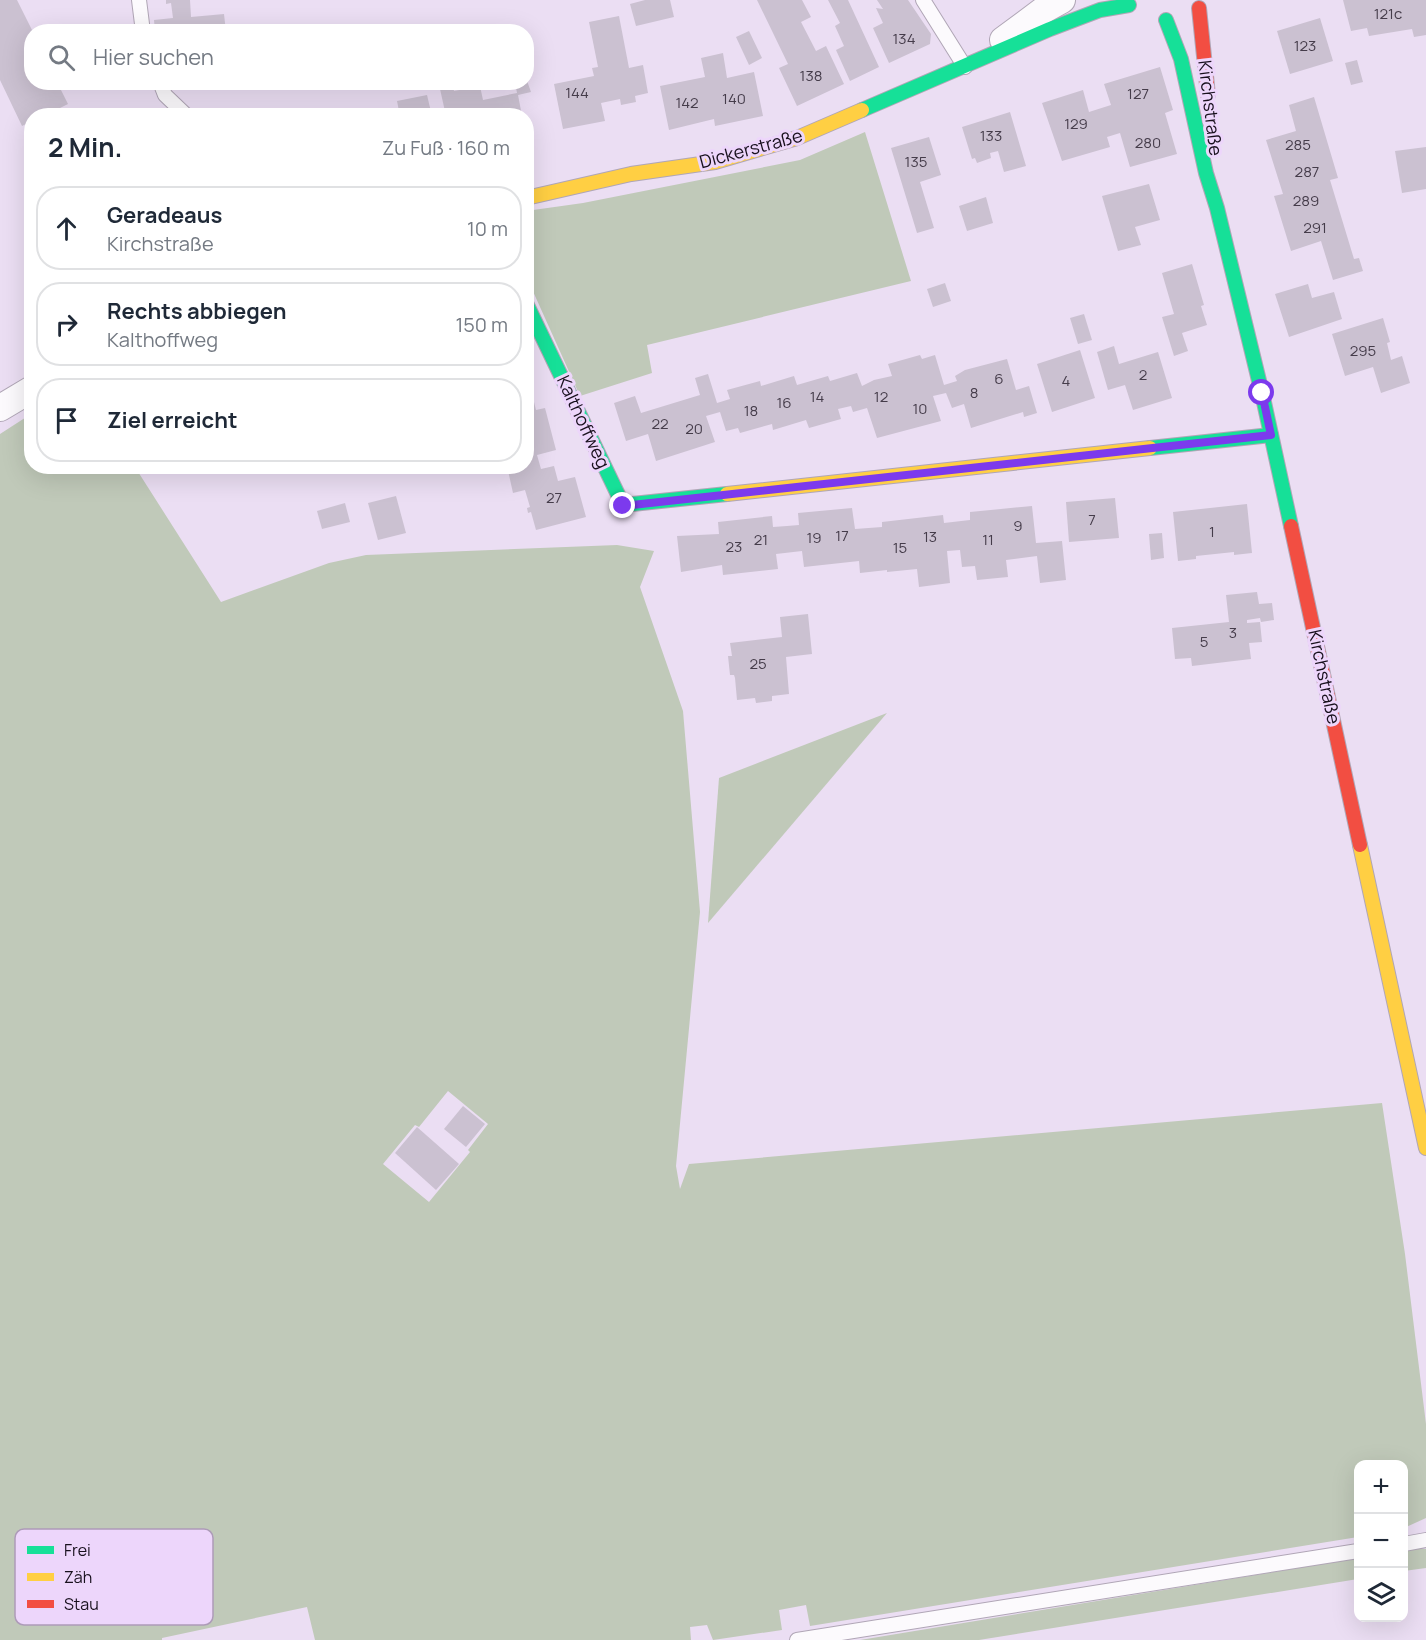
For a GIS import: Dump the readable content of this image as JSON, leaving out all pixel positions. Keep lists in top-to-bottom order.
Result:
{
  "streets": {
    "street": ["Kirchstraße", "Dickerstraße", "Kalthoffweg"]
  },
  "crossings": [
    ["Kirchstraße", "Dickerstraße"],
    ["Kirchstraße", "Kalthoffweg"]
  ],
  "house_numbers": [
    "121c",
    "134",
    "123",
    "138",
    "144",
    "127",
    "140",
    "142",
    "129",
    "133",
    "280",
    "285",
    "135",
    "287",
    "289",
    "291",
    "295",
    "2",
    "6",
    "4",
    "8",
    "14",
    "12",
    "16",
    "10",
    "18",
    "22",
    "20",
    "27",
    "7",
    "9",
    "1",
    "17",
    "13",
    "19",
    "21",
    "11",
    "23",
    "15",
    "3",
    "5",
    "25"
  ],
  "legend": ["Frei", "Zäh", "Stau"],
  "page": {
    "search": "Hier suchen",
    "heading": ["2 Min.", "Zu Fuß · 160 m"],
    "list": [
      ["Geradeaus", "Kirchstraße", "10 m"],
      ["Rechts abbiegen", "Kalthoffweg", "150 m"],
      "Ziel erreicht"
    ],
    "map_buttons": ["+", "−"]
  }
}
